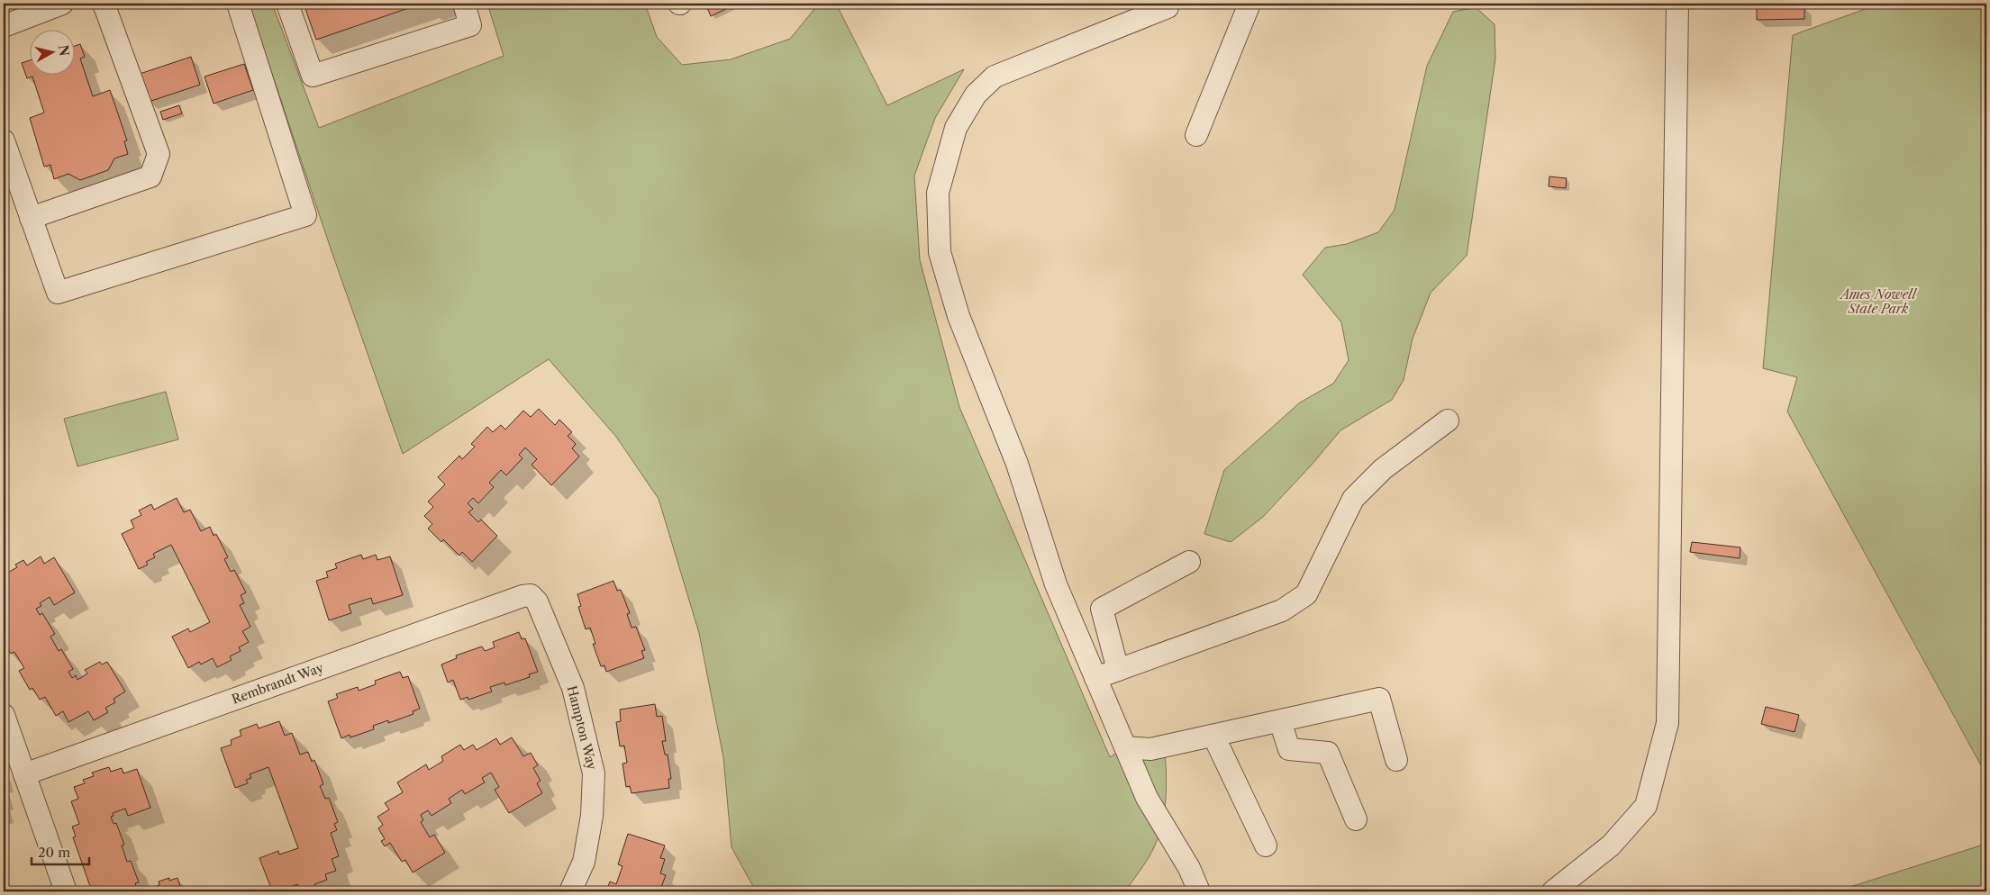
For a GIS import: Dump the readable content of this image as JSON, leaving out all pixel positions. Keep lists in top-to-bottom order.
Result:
{
  "streets": {
    "street": ["Rembrandt Way", "Hampton Way"]
  },
  "crossings": [
    ["Rembrandt Way", "Hampton Way"]
  ],
  "parks": ["Ames Nowell State Park"],
  "scale_bar": "20 m",
  "north": "right"
}
